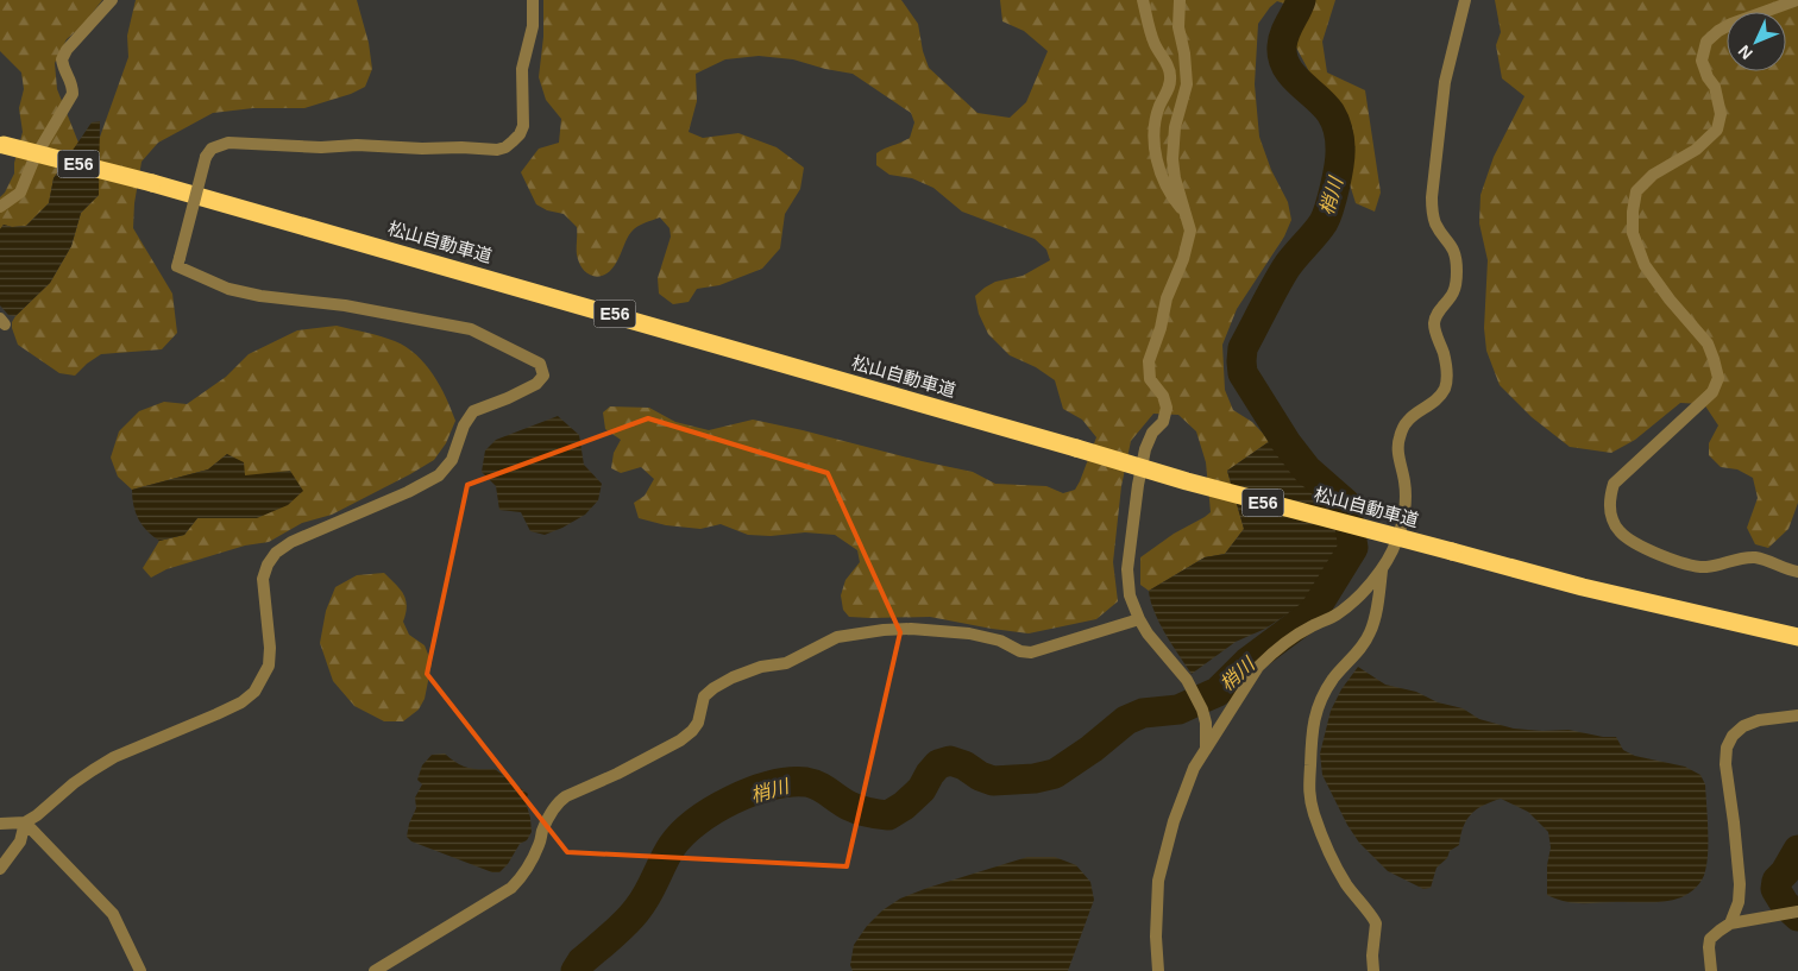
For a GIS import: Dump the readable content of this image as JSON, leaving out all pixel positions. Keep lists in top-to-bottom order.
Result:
{
  "streets": {
    "highway": ["E56", "松山自動車道"]
  },
  "water": ["梢川"],
  "north": "bottom left"
}
